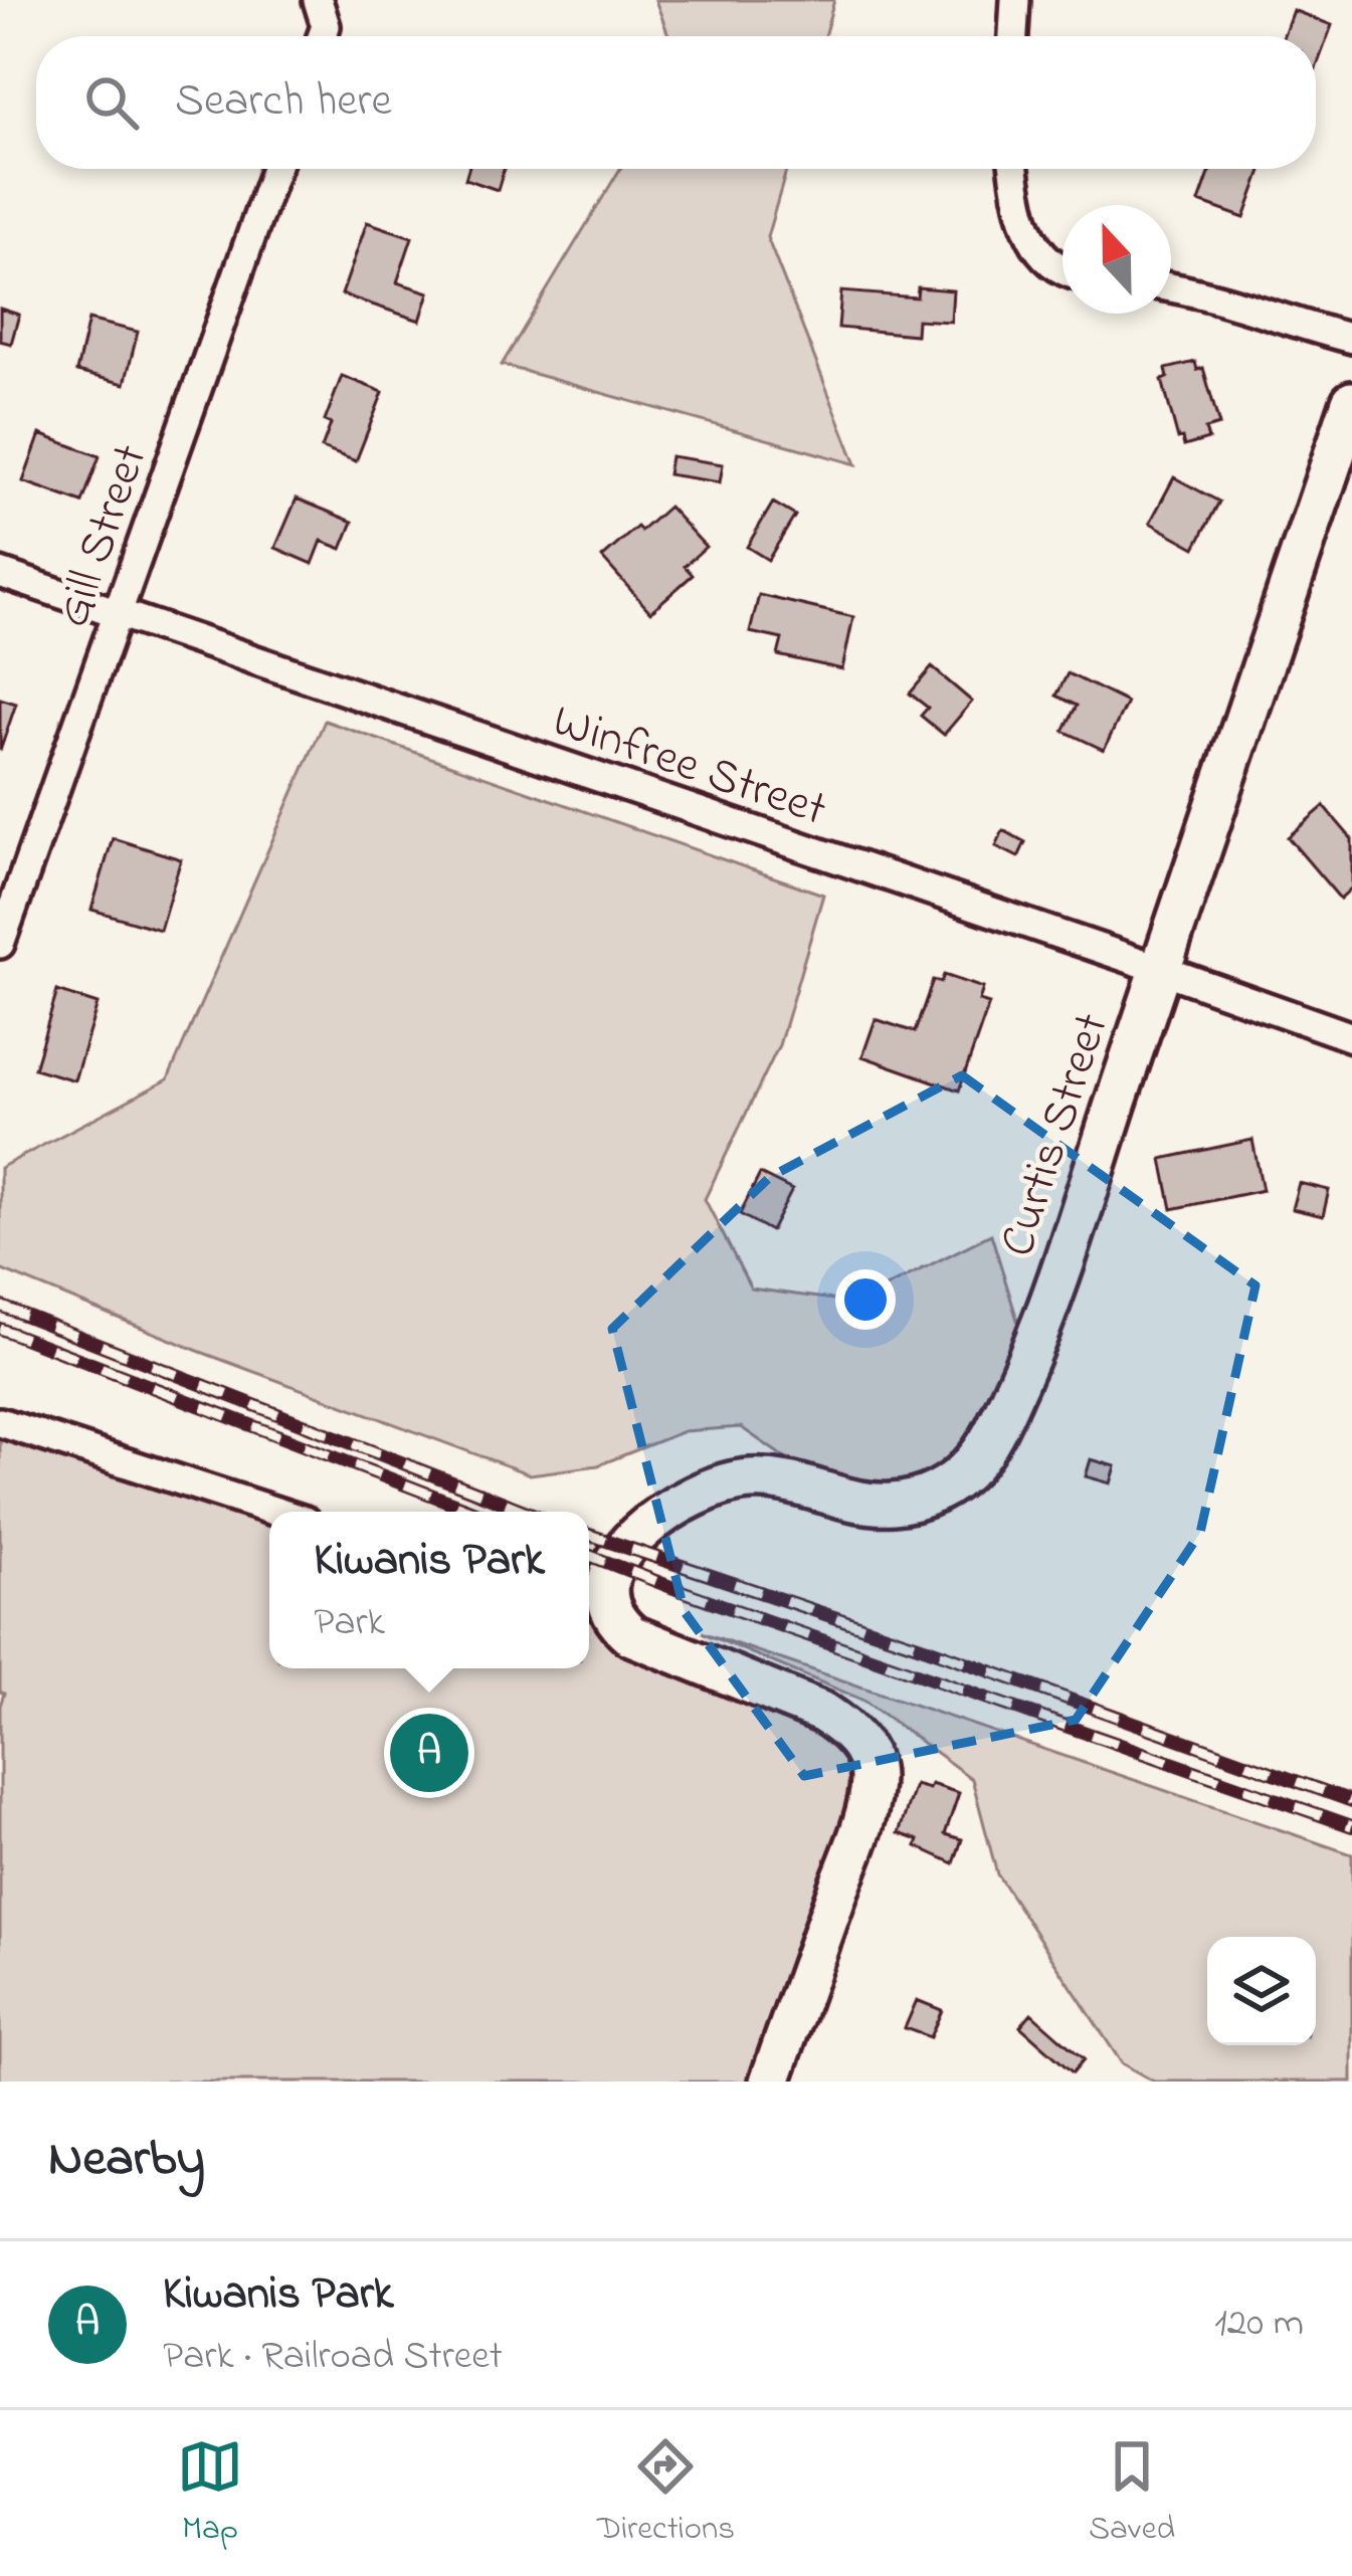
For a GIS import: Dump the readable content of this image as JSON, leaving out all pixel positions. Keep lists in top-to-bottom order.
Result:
{
  "streets": {
    "street": ["Gill Street", "Winfree Street", "Curtis Street"]
  },
  "crossings": [
    ["Gill Street", "Winfree Street"],
    ["Winfree Street", "Curtis Street"]
  ],
  "north": "top",
  "page": {
    "search": "Search here",
    "popup": ["Kiwanis Park", "Park"],
    "pins": "A",
    "heading": "Nearby",
    "list": [
      {
        "mark": "A",
        "name": "Kiwanis Park",
        "note": "Park · Railroad Street",
        "value": "120 m"
      }
    ],
    "nav": ["Map", "Directions", "Saved"]
  }
}
